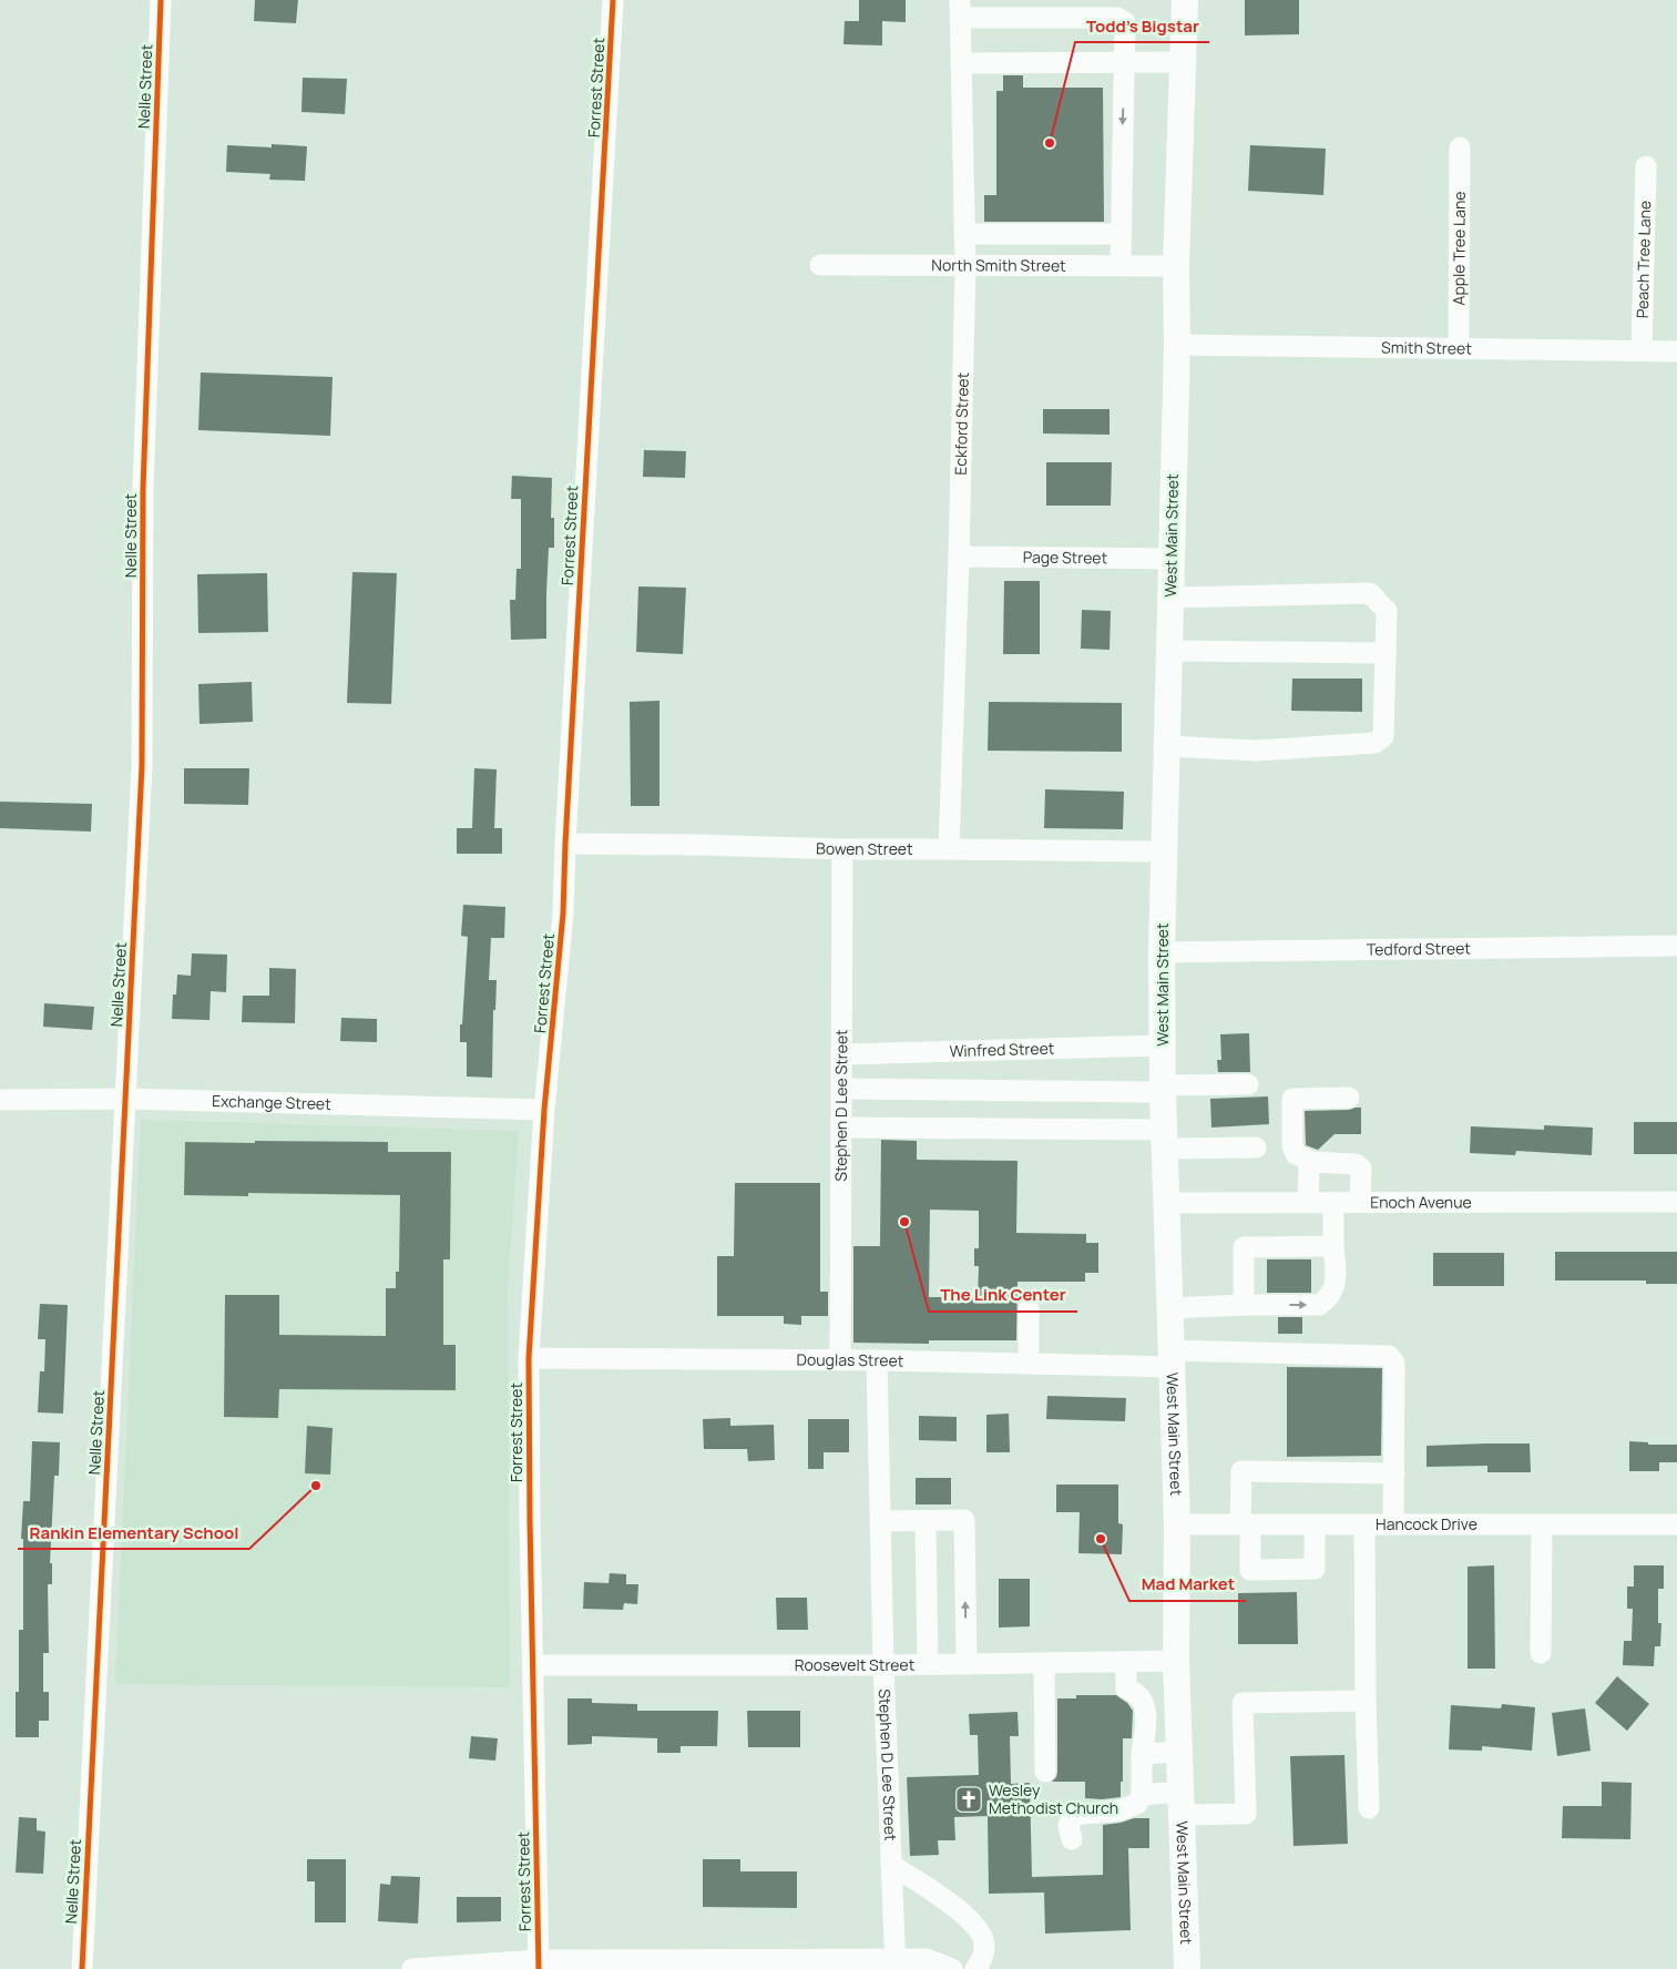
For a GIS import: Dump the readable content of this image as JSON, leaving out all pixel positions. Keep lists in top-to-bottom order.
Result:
{
  "streets": {
    "main road": ["West Main Street"],
    "street": [
      "Nelle Street",
      "Forrest Street",
      "Apple Tree Lane",
      "Peach Tree Lane",
      "North Smith Street",
      "Smith Street",
      "Eckford Street",
      "Page Street",
      "Bowen Street",
      "Tedford Street",
      "Winfred Street",
      "Exchange Street",
      "Stephen D Lee Street",
      "Enoch Avenue",
      "Douglas Street",
      "Hancock Drive",
      "Roosevelt Street"
    ]
  },
  "crossings": [
    ["Nelle Street", "Exchange Street"],
    ["Forrest Street", "Bowen Street"],
    ["Forrest Street", "Exchange Street"],
    ["Forrest Street", "Douglas Street"],
    ["Forrest Street", "Roosevelt Street"],
    ["Apple Tree Lane", "Smith Street"],
    ["Peach Tree Lane", "Smith Street"],
    ["North Smith Street", "Eckford Street"],
    ["North Smith Street", "West Main Street"],
    ["Smith Street", "West Main Street"],
    ["Eckford Street", "Page Street"],
    ["Eckford Street", "Bowen Street"],
    ["West Main Street", "Page Street"],
    ["West Main Street", "Bowen Street"],
    ["West Main Street", "Tedford Street"],
    ["West Main Street", "Winfred Street"],
    ["West Main Street", "Enoch Avenue"],
    ["West Main Street", "Douglas Street"],
    ["West Main Street", "Hancock Drive"],
    ["West Main Street", "Roosevelt Street"],
    ["Bowen Street", "Stephen D Lee Street"],
    ["Winfred Street", "Stephen D Lee Street"],
    ["Stephen D Lee Street", "Douglas Street"],
    ["Stephen D Lee Street", "Roosevelt Street"],
    ["Douglas Street", "Hancock Drive"]
  ],
  "places": {
    "other": [
      "Todd's Bigstar",
      "The Link Center",
      "Rankin Elementary School",
      "Mad Market"
    ],
    "church": ["Wesley Methodist Church"]
  }
}
